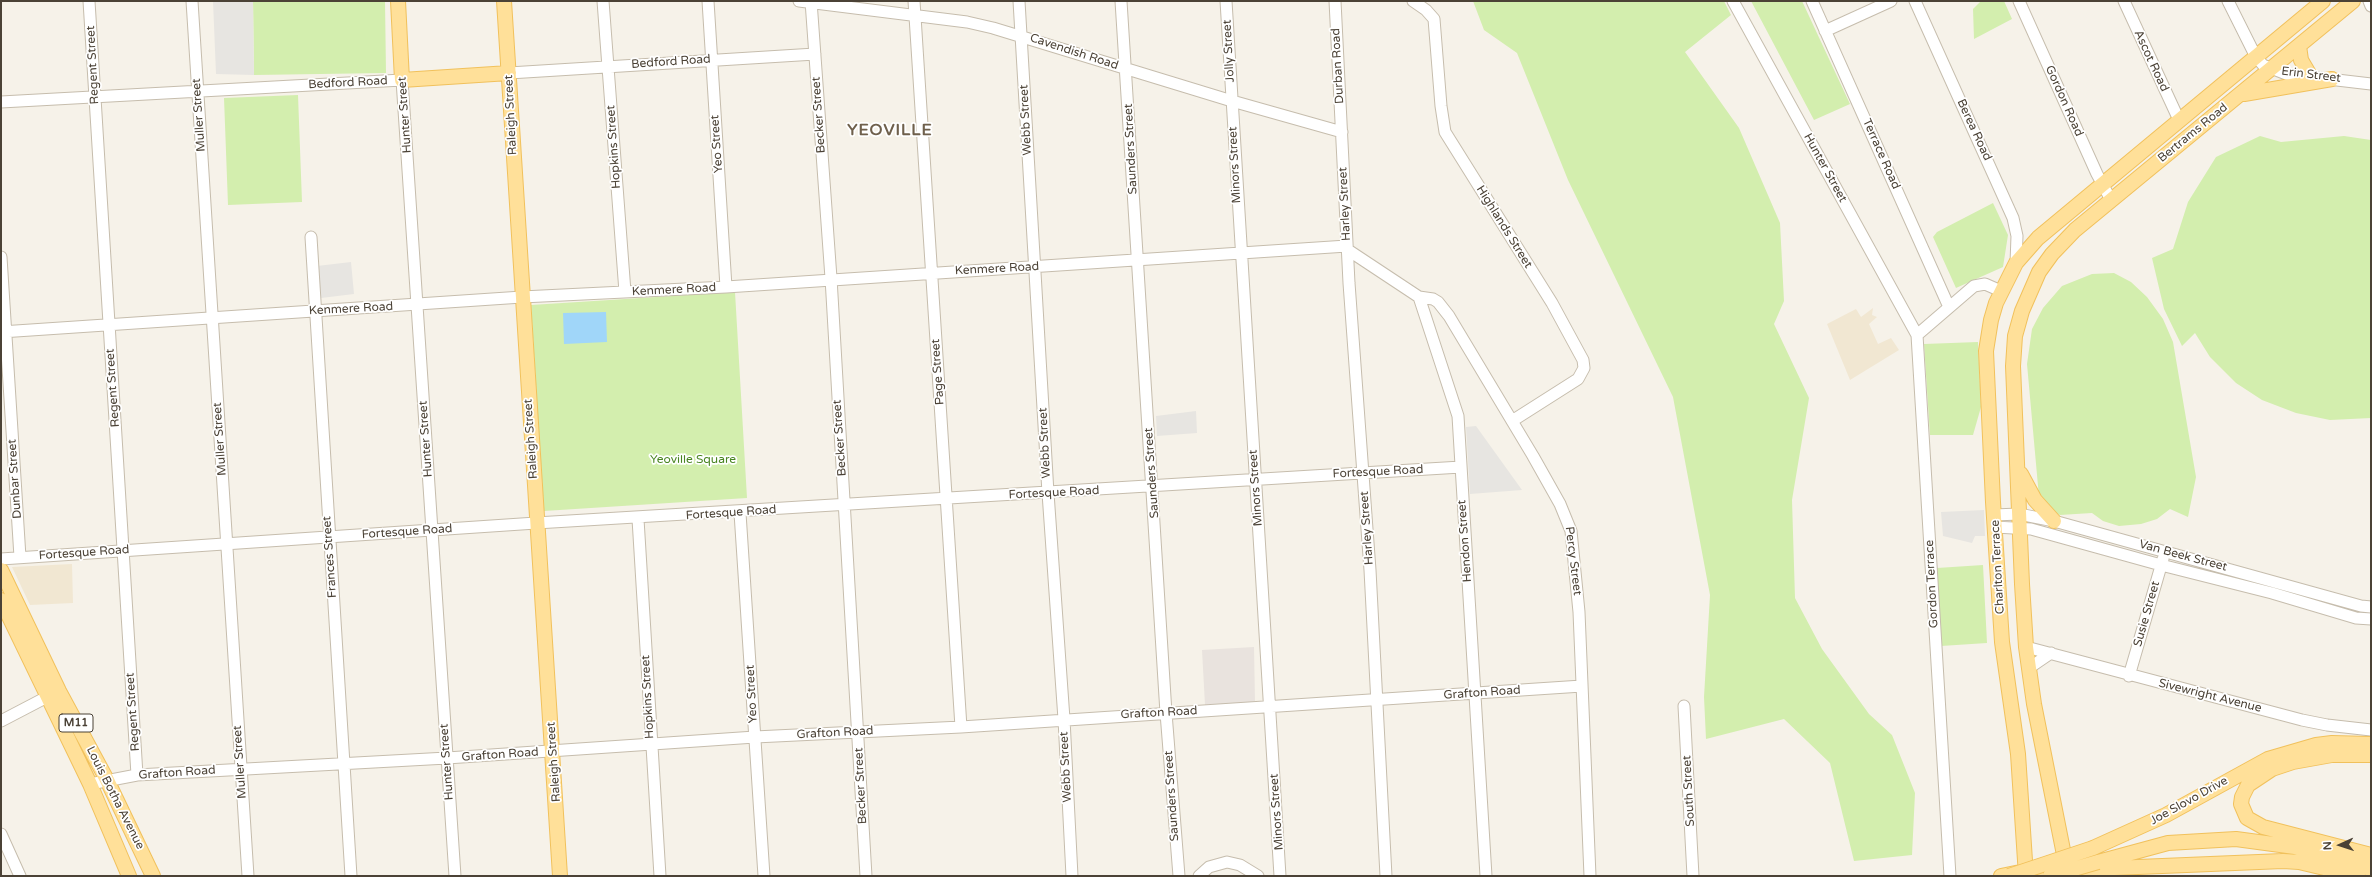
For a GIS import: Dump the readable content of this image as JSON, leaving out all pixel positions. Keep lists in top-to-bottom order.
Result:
{
  "streets": {
    "main road": [
      "Bedford Road",
      "Hunter Street",
      "Raleigh Street",
      "Bertrams Road",
      "Charlton Terrace",
      "M11",
      "Louis Botha Avenue",
      "Joe Slovo Drive"
    ],
    "street": [
      "Jolly Street",
      "Cavendish Road",
      "Ascot Road",
      "Regent Street",
      "Durban Road",
      "Erin Street",
      "Gordon Road",
      "Muller Street",
      "Becker Street",
      "Webb Street",
      "Berea Road",
      "Yeo Street",
      "Hopkins Street",
      "Saunders Street",
      "Terrace Road",
      "Minors Street",
      "Harley Street",
      "Highlands Street",
      "Kenmere Road",
      "Page Street",
      "Fortesque Road",
      "Dunbar Street",
      "Hendon Street",
      "Van Beek Street",
      "Frances Street",
      "Percy Street",
      "Gordon Terrace",
      "Susie Street",
      "Grafton Road",
      "Sivewright Avenue",
      "South Street"
    ]
  },
  "crossings": [
    ["Jolly Street", "Cavendish Road"],
    ["Jolly Street", "Minors Street"],
    ["Cavendish Road", "Durban Road"],
    ["Cavendish Road", "Becker Street"],
    ["Cavendish Road", "Webb Street"],
    ["Cavendish Road", "Saunders Street"],
    ["Cavendish Road", "Minors Street"],
    ["Cavendish Road", "Harley Street"],
    ["Cavendish Road", "Page Street"],
    ["Ascot Road", "Bertrams Road"],
    ["Bedford Road", "Regent Street"],
    ["Bedford Road", "Muller Street"],
    ["Bedford Road", "Hunter Street"],
    ["Bedford Road", "Raleigh Street"],
    ["Bedford Road", "Becker Street"],
    ["Bedford Road", "Yeo Street"],
    ["Bedford Road", "Hopkins Street"],
    ["Regent Street", "Kenmere Road"],
    ["Regent Street", "Fortesque Road"],
    ["Regent Street", "Grafton Road"],
    ["Durban Road", "Harley Street"],
    ["Erin Street", "Bertrams Road"],
    ["Gordon Road", "Bertrams Road"],
    ["Muller Street", "Kenmere Road"],
    ["Muller Street", "Fortesque Road"],
    ["Muller Street", "Grafton Road"],
    ["Hunter Street", "Kenmere Road"],
    ["Hunter Street", "Fortesque Road"],
    ["Hunter Street", "Gordon Terrace"],
    ["Hunter Street", "Grafton Road"],
    ["Raleigh Street", "Kenmere Road"],
    ["Raleigh Street", "Fortesque Road"],
    ["Raleigh Street", "Grafton Road"],
    ["Becker Street", "Kenmere Road"],
    ["Becker Street", "Fortesque Road"],
    ["Becker Street", "Grafton Road"],
    ["Webb Street", "Kenmere Road"],
    ["Webb Street", "Fortesque Road"],
    ["Webb Street", "Grafton Road"],
    ["Berea Road", "Bertrams Road"],
    ["Berea Road", "Charlton Terrace"],
    ["Bertrams Road", "Charlton Terrace"],
    ["Yeo Street", "Kenmere Road"],
    ["Yeo Street", "Fortesque Road"],
    ["Yeo Street", "Grafton Road"],
    ["Hopkins Street", "Kenmere Road"],
    ["Hopkins Street", "Fortesque Road"],
    ["Hopkins Street", "Grafton Road"],
    ["Saunders Street", "Kenmere Road"],
    ["Saunders Street", "Fortesque Road"],
    ["Saunders Street", "Grafton Road"],
    ["Minors Street", "Kenmere Road"],
    ["Minors Street", "Fortesque Road"],
    ["Minors Street", "Grafton Road"],
    ["Harley Street", "Kenmere Road"],
    ["Harley Street", "Fortesque Road"],
    ["Harley Street", "Grafton Road"],
    ["Highlands Street", "Percy Street"],
    ["Kenmere Road", "Page Street"],
    ["Kenmere Road", "Dunbar Street"],
    ["Kenmere Road", "Frances Street"],
    ["Page Street", "Fortesque Road"],
    ["Page Street", "Grafton Road"],
    ["Fortesque Road", "Dunbar Street"],
    ["Fortesque Road", "Hendon Street"],
    ["Fortesque Road", "Frances Street"],
    ["Hendon Street", "Percy Street"],
    ["Hendon Street", "Grafton Road"],
    ["Van Beek Street", "Charlton Terrace"],
    ["Van Beek Street", "Susie Street"],
    ["Frances Street", "Grafton Road"],
    ["Percy Street", "Grafton Road"],
    ["Charlton Terrace", "Sivewright Avenue"],
    ["Susie Street", "Sivewright Avenue"],
    ["Grafton Road", "Louis Botha Avenue"]
  ],
  "districts": ["YEOVILLE"],
  "parks": ["Yeoville Square"],
  "north": "left"
}
